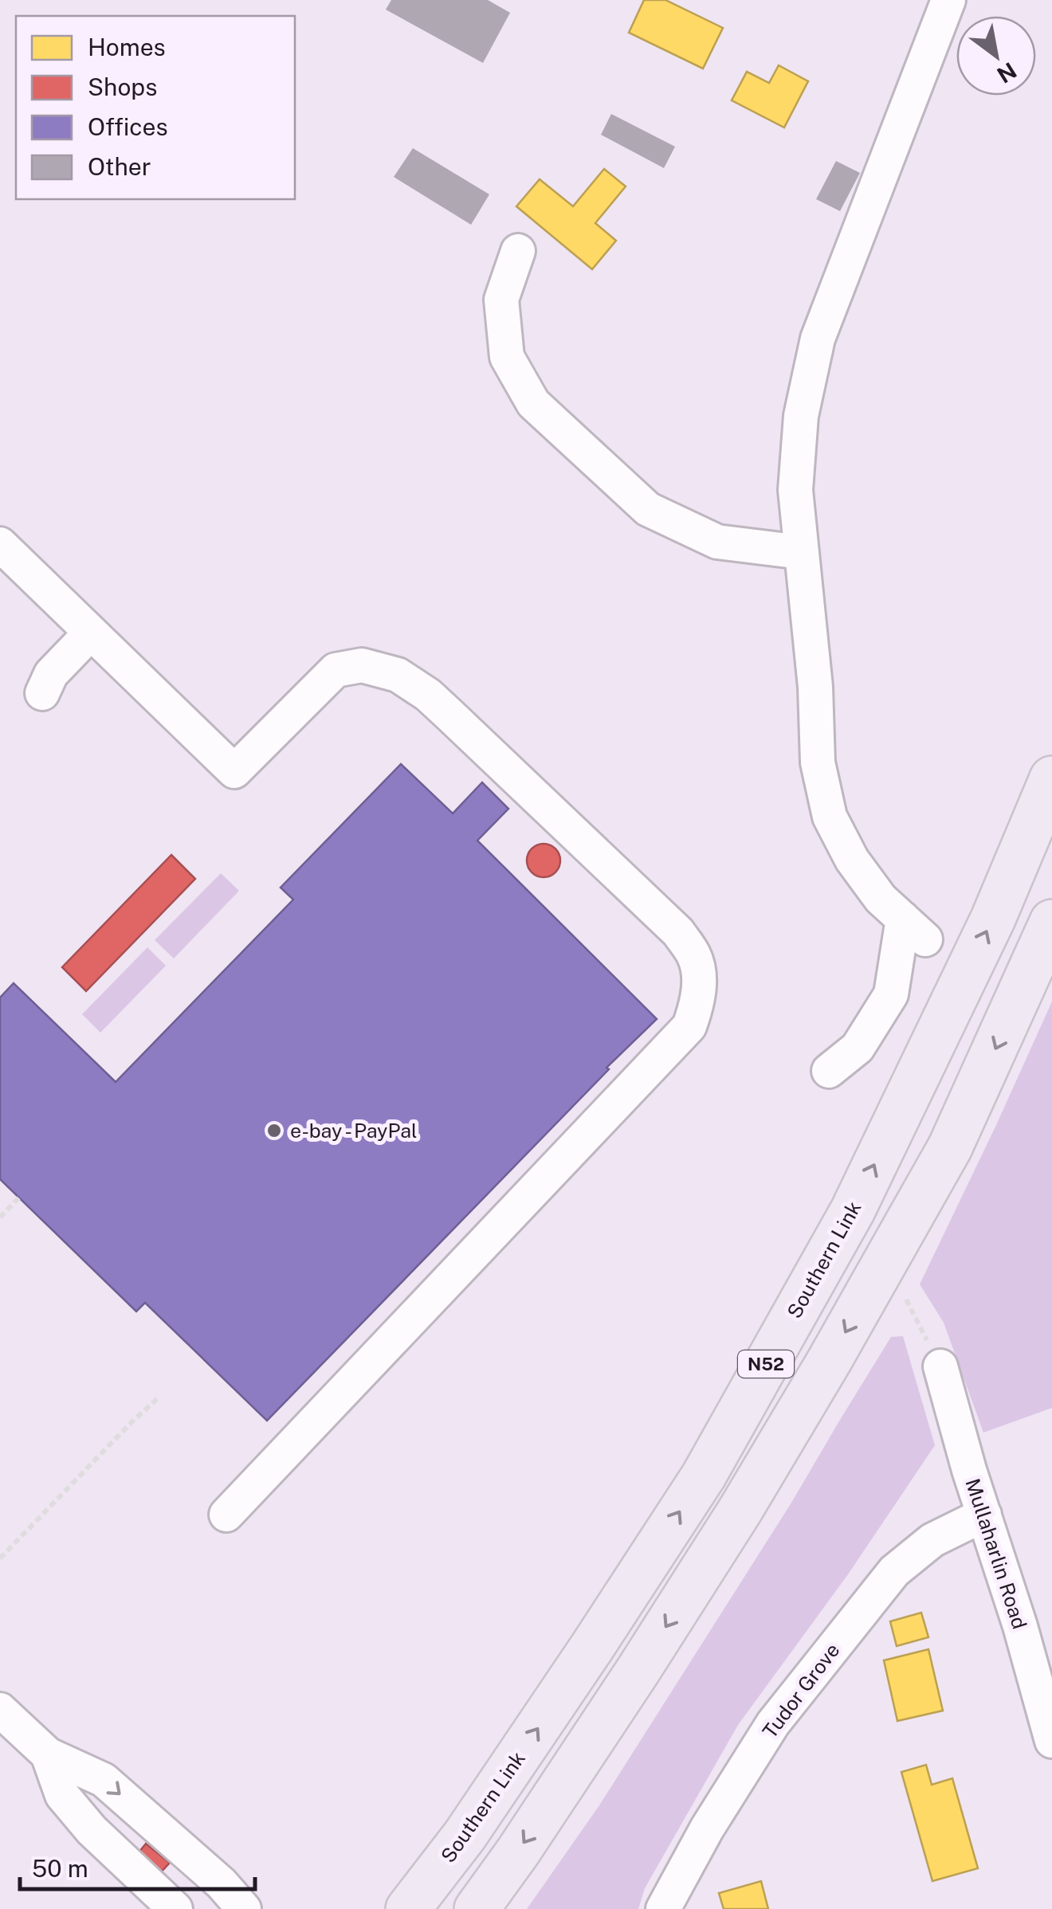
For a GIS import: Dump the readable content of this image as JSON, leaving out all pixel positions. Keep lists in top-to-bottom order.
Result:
{
  "streets": {
    "main road": ["Southern Link", "N52"],
    "street": ["Mullaharlin Road", "Tudor Grove"]
  },
  "crossings": [
    ["Mullaharlin Road", "Tudor Grove"]
  ],
  "places": ["e-bay - PayPal"],
  "legend": [
    "Homes",
    "Shops",
    "Offices",
    "Other"
  ],
  "scale_bar": "50 m",
  "north": "bottom right"
}
